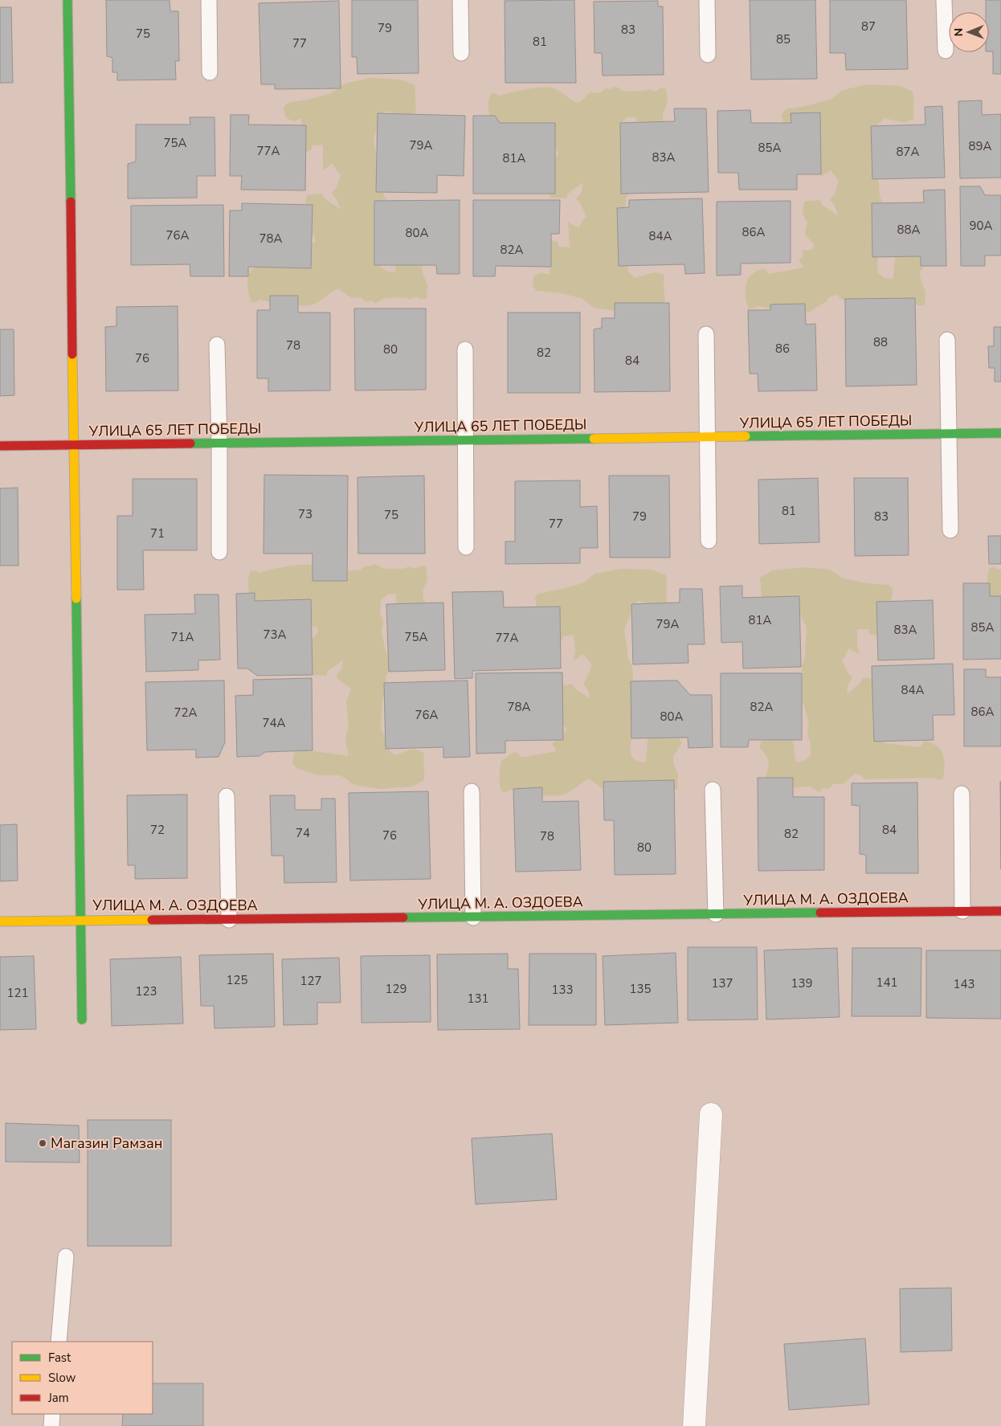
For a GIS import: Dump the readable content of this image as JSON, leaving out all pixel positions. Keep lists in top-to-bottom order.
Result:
{
  "streets": {
    "street": ["УЛИЦА 65 ЛЕТ ПОБЕДЫ", "УЛИЦА М. А. ОЗДОЕВА"]
  },
  "places": ["Магазин Рамзан"],
  "house_numbers": [
    "87",
    "79",
    "83",
    "75",
    "85",
    "81",
    "77",
    "75А",
    "79А",
    "89А",
    "85А",
    "77А",
    "87А",
    "83А",
    "81А",
    "90А",
    "88А",
    "86А",
    "80А",
    "76А",
    "84А",
    "78А",
    "82А",
    "88",
    "78",
    "86",
    "80",
    "82",
    "76",
    "84",
    "81",
    "73",
    "75",
    "79",
    "83",
    "77",
    "71",
    "81А",
    "79А",
    "85А",
    "83А",
    "73А",
    "71А",
    "75А",
    "77А",
    "84А",
    "78А",
    "82А",
    "86А",
    "72А",
    "76А",
    "80А",
    "74А",
    "72",
    "84",
    "74",
    "82",
    "76",
    "78",
    "80",
    "125",
    "127",
    "141",
    "137",
    "139",
    "143",
    "129",
    "135",
    "133",
    "123",
    "121",
    "131"
  ],
  "legend": ["Fast", "Slow", "Jam"],
  "north": "left"
}
